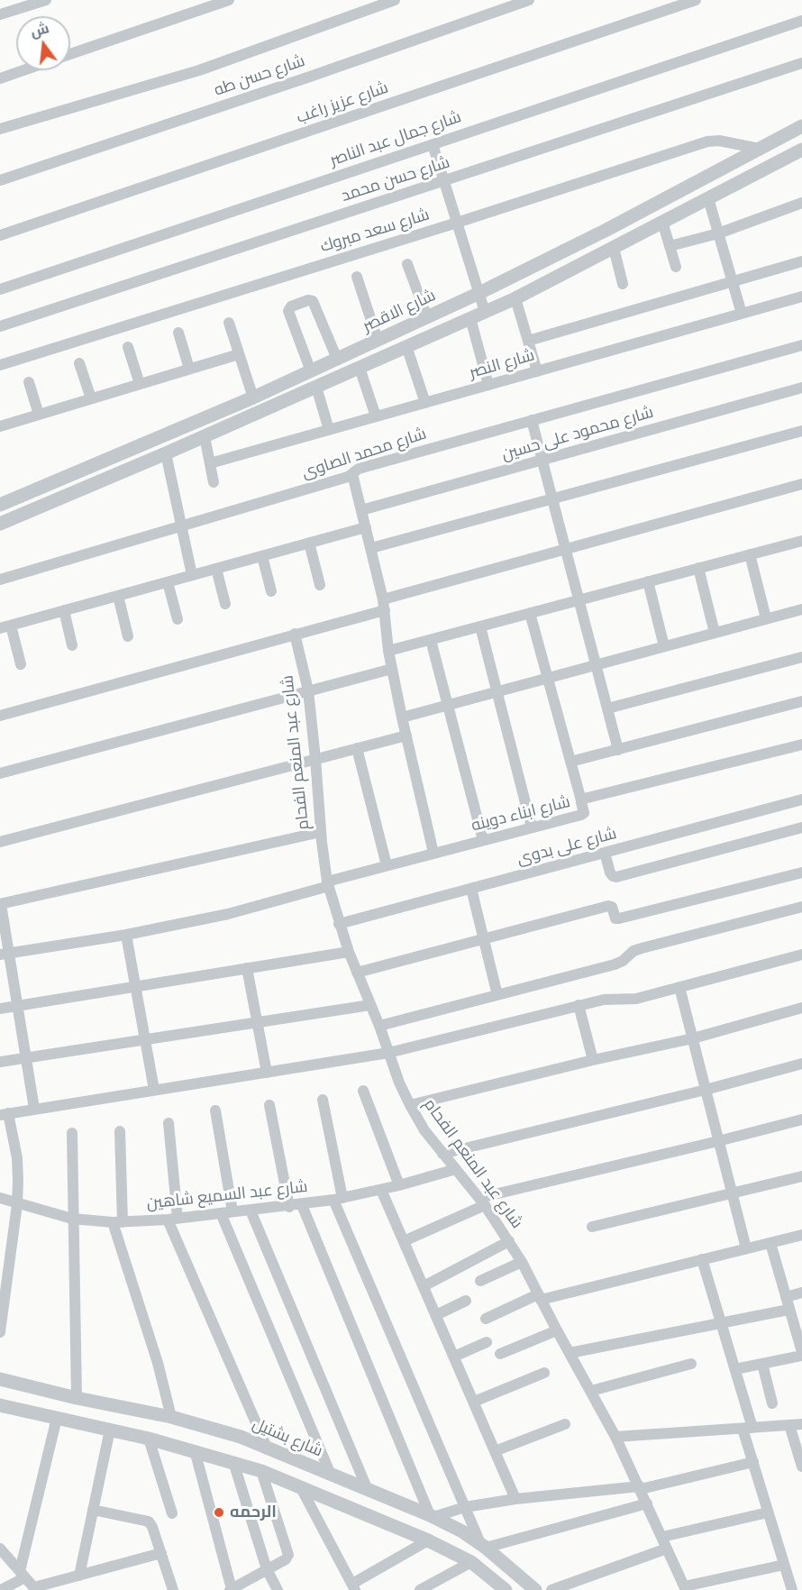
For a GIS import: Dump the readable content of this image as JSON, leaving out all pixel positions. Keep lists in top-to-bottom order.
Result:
{
  "streets": {
    "street": [
      "شارع حسن طه",
      "شارع عزيز راغب",
      "شارع جمال عبد الناصر",
      "شارع حسن محمد",
      "شارع سعد مبروك",
      "شارع الاقصر",
      "شارع النصر",
      "شارع محمود على حسين",
      "شارع محمد الصاوى",
      "شارع عبد المنعم الفحام",
      "شارع ابناء دوينه",
      "شارع على بدوى",
      "شارع عبد السميع شاهين",
      "شارع بشتيل"
    ]
  },
  "crossings": [
    ["شارع سعد مبروك", "شارع الاقصر"],
    ["شارع عبد المنعم الفحام", "شارع ابناء دوينه"],
    ["شارع عبد المنعم الفحام", "شارع على بدوى"],
    ["شارع عبد المنعم الفحام", "شارع عبد السميع شاهين"]
  ],
  "places": ["الرحمه"],
  "north": "top"
}
